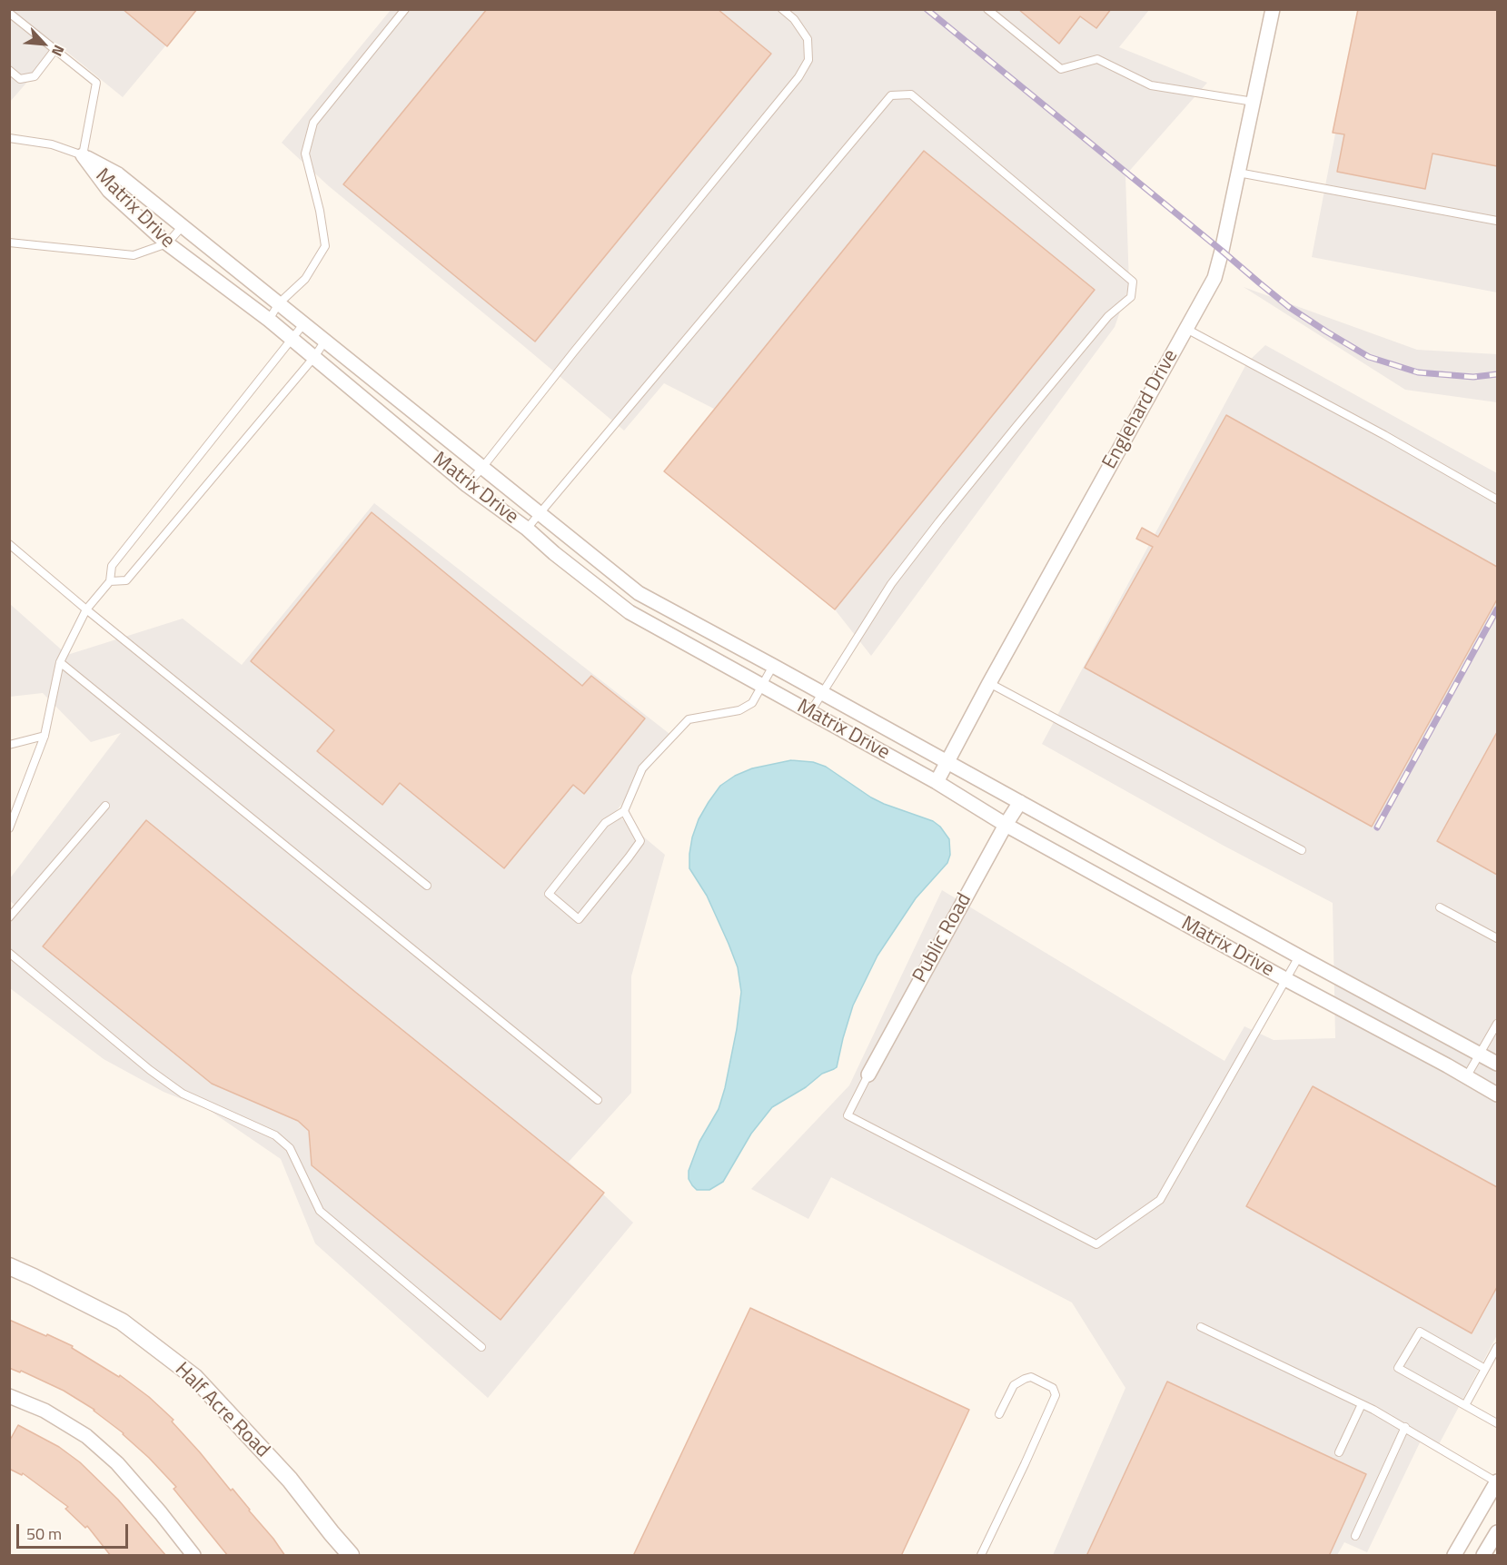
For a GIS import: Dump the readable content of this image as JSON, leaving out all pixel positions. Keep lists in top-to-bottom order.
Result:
{
  "streets": {
    "street": [
      "Matrix Drive",
      "Englehard Drive",
      "Public Road",
      "Half Acre Road"
    ]
  },
  "crossings": [
    ["Matrix Drive", "Englehard Drive"],
    ["Matrix Drive", "Public Road"]
  ],
  "scale_bar": "50 m",
  "north": "bottom right"
}
